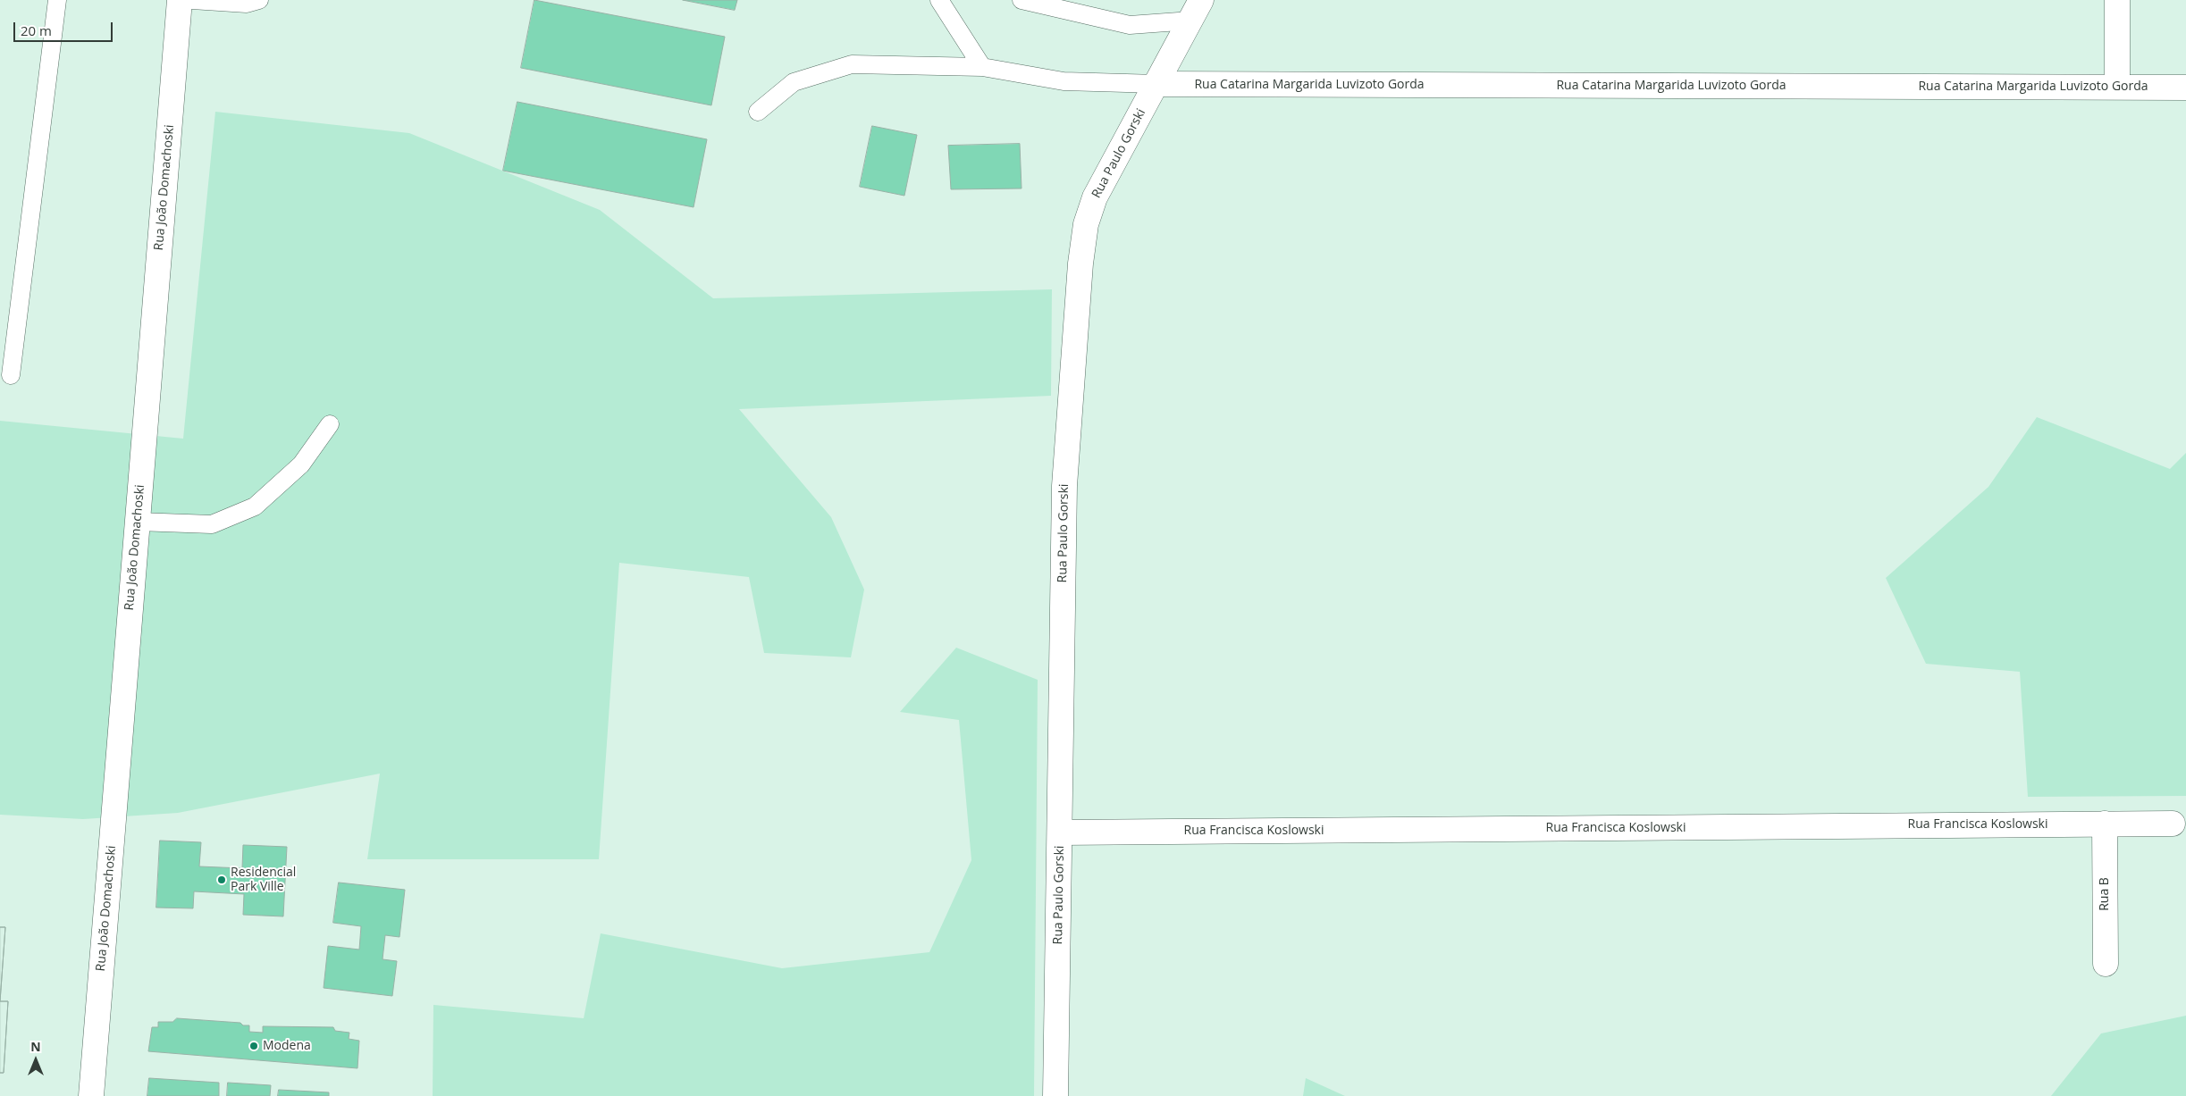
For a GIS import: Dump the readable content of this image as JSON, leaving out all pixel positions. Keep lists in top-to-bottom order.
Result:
{
  "streets": {
    "street": [
      "Rua Catarina Margarida Luvizoto Gorda",
      "Rua Paulo Gorski",
      "Rua João Domachoski",
      "Rua Francisca Koslowski",
      "Rua B"
    ]
  },
  "crossings": [
    ["Rua Catarina Margarida Luvizoto Gorda", "Rua Paulo Gorski"],
    ["Rua Paulo Gorski", "Rua Francisca Koslowski"],
    ["Rua Francisca Koslowski", "Rua B"]
  ],
  "places": ["Residencial Park Ville", "Modena"],
  "scale_bar": "20 m",
  "north": "top"
}
